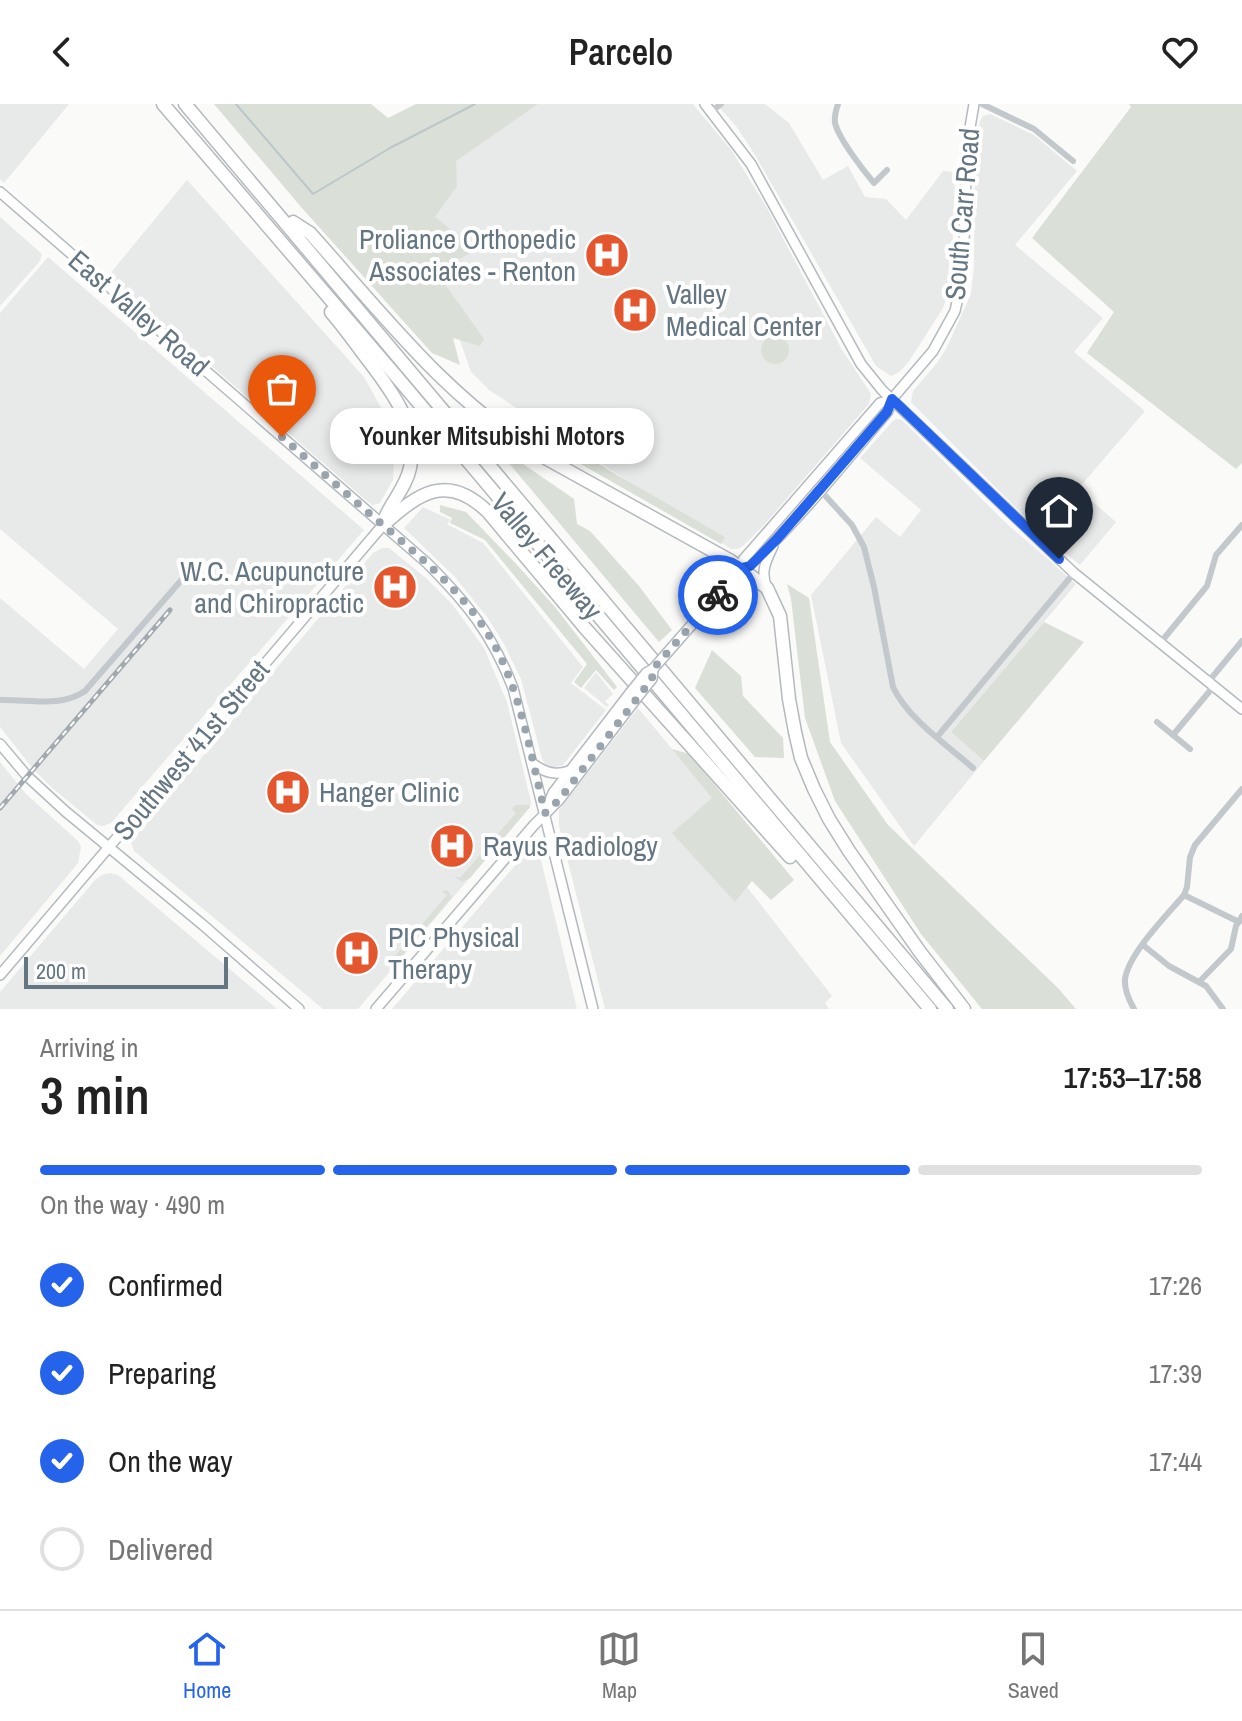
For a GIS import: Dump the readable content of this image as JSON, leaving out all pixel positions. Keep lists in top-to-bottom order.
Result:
{
  "streets": {
    "highway": ["Valley Freeway"],
    "main road": ["South Carr Road", "East Valley Road", "Southwest 41st Street"]
  },
  "crossings": [
    ["East Valley Road", "Southwest 41st Street"]
  ],
  "places": {
    "hospital": [
      "Proliance Orthopedic Associates - Renton",
      "Valley Medical Center",
      "W.C. Acupuncture and Chiropractic",
      "Hanger Clinic",
      "Rayus Radiology",
      "PIC Physical Therapy"
    ],
    "other": ["Younker Mitsubishi Motors"]
  },
  "scale_bar": "200 m",
  "page": {
    "header": "Parcelo",
    "bubble": "Younker Mitsubishi Motors",
    "scale": "200 m",
    "heading": ["3 min", "Arriving in", "17:53–17:58"],
    "bar": "On the way · 490 m",
    "list": [
      ["Confirmed", "17:26"],
      ["Preparing", "17:39"],
      ["On the way", "17:44"],
      "Delivered"
    ],
    "tabs": ["Home", "Map", "Saved"]
  }
}
